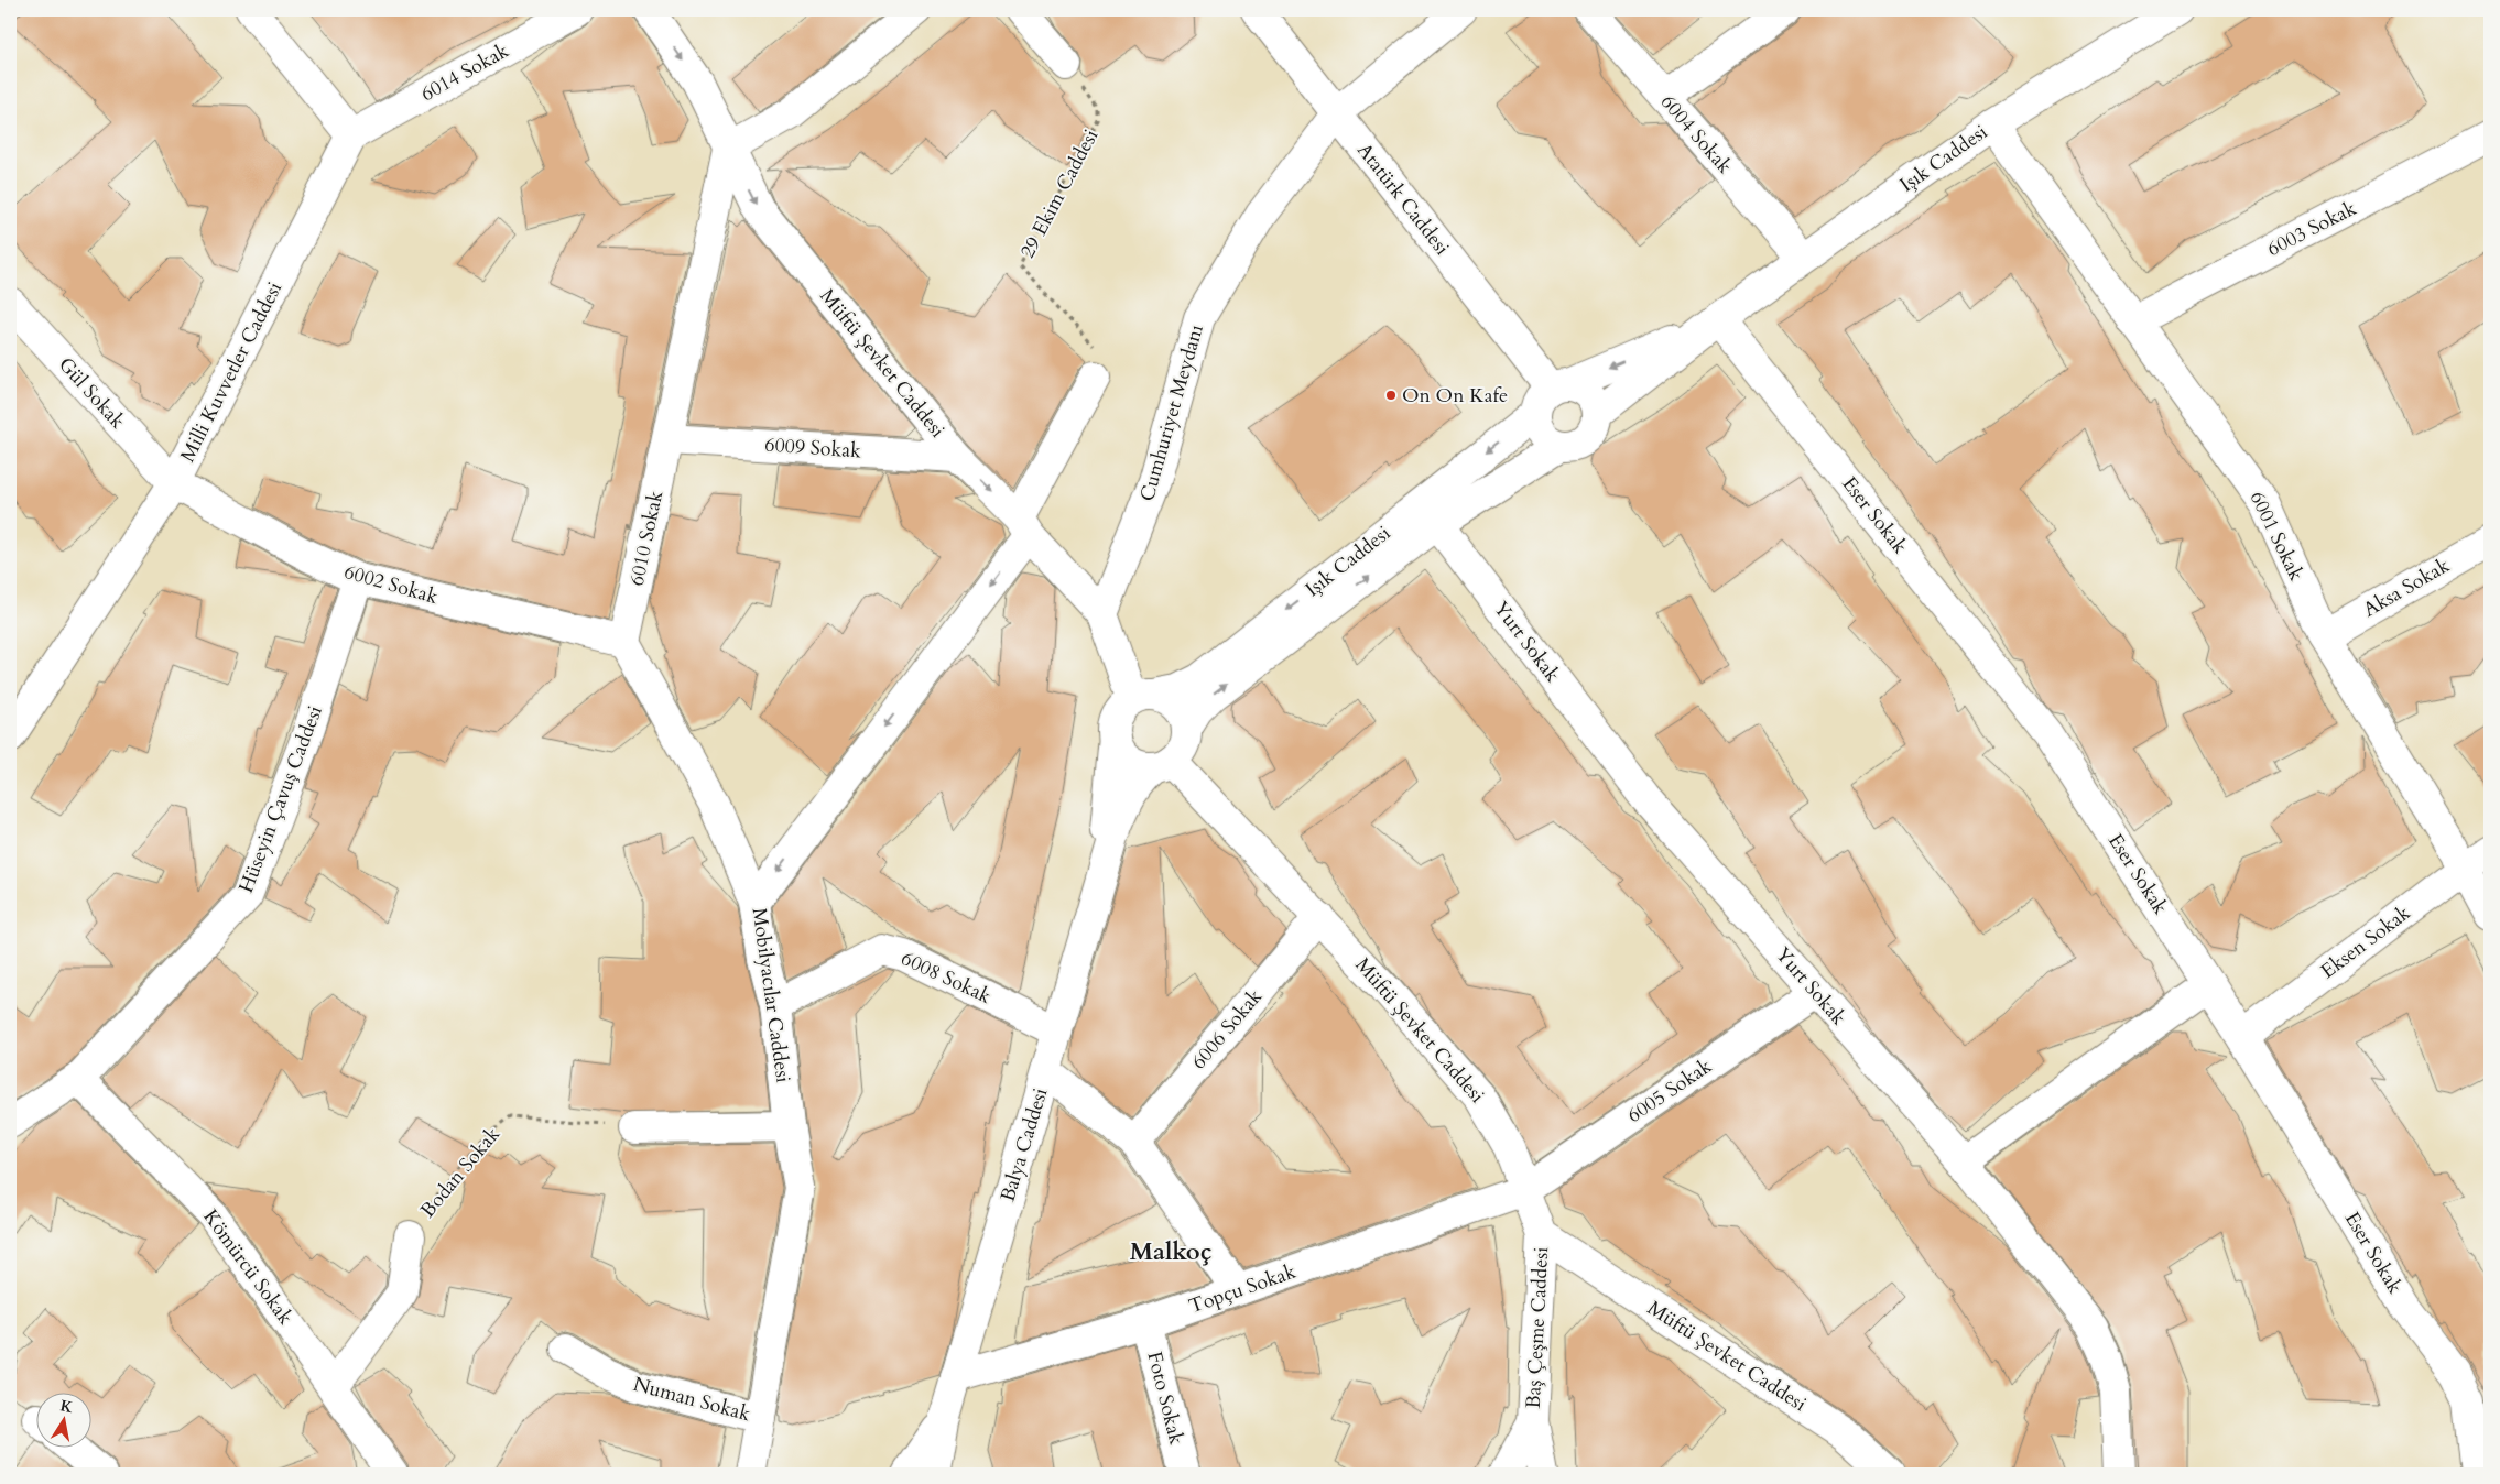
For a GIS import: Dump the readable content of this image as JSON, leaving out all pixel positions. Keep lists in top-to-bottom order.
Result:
{
  "streets": {
    "street": [
      "6014 Sokak",
      "6004 Sokak",
      "Işık Caddesi",
      "Atatürk Caddesi",
      "6003 Sokak",
      "Müftü Şevket Caddesi",
      "Milli Kuvvetler Caddesi",
      "Gül Sokak",
      "Cumhuriyet Meydanı",
      "6009 Sokak",
      "Eser Sokak",
      "6001 Sokak",
      "6010 Sokak",
      "6002 Sokak",
      "Aksa Sokak",
      "Yurt Sokak",
      "Hüseyin Çavuş Caddesi",
      "Eksen Sokak",
      "6008 Sokak",
      "Mobilyacılar Caddesi",
      "6006 Sokak",
      "6005 Sokak",
      "Balya Caddesi",
      "Bodan Sokak",
      "Kömürcü Sokak",
      "Topçu Sokak",
      "Baş Çeşme Caddesi",
      "Foto Sokak",
      "Numan Sokak"
    ],
    "path": ["29 Ekim Caddesi"]
  },
  "crossings": [
    ["6014 Sokak", "Milli Kuvvetler Caddesi"],
    ["6004 Sokak", "Işık Caddesi"],
    ["Işık Caddesi", "Atatürk Caddesi"],
    ["Işık Caddesi", "Müftü Şevket Caddesi"],
    ["Işık Caddesi", "Eser Sokak"],
    ["Işık Caddesi", "6001 Sokak"],
    ["Işık Caddesi", "Yurt Sokak"],
    ["Işık Caddesi", "Balya Caddesi"],
    ["Atatürk Caddesi", "Cumhuriyet Meydanı"],
    ["6003 Sokak", "6001 Sokak"],
    ["Müftü Şevket Caddesi", "Cumhuriyet Meydanı"],
    ["Müftü Şevket Caddesi", "6009 Sokak"],
    ["Müftü Şevket Caddesi", "6010 Sokak"],
    ["Müftü Şevket Caddesi", "Mobilyacılar Caddesi"],
    ["Müftü Şevket Caddesi", "6006 Sokak"],
    ["Müftü Şevket Caddesi", "6005 Sokak"],
    ["Müftü Şevket Caddesi", "Balya Caddesi"],
    ["Müftü Şevket Caddesi", "Topçu Sokak"],
    ["Müftü Şevket Caddesi", "Baş Çeşme Caddesi"],
    ["Milli Kuvvetler Caddesi", "Gül Sokak"],
    ["Milli Kuvvetler Caddesi", "6002 Sokak"],
    ["Gül Sokak", "6002 Sokak"],
    ["6009 Sokak", "6010 Sokak"],
    ["Eser Sokak", "Eksen Sokak"],
    ["6001 Sokak", "Aksa Sokak"],
    ["6001 Sokak", "Eksen Sokak"],
    ["6010 Sokak", "6002 Sokak"],
    ["6002 Sokak", "Hüseyin Çavuş Caddesi"],
    ["Yurt Sokak", "6005 Sokak"],
    ["Hüseyin Çavuş Caddesi", "Kömürcü Sokak"],
    ["6008 Sokak", "Mobilyacılar Caddesi"],
    ["6008 Sokak", "Balya Caddesi"],
    ["Mobilyacılar Caddesi", "Numan Sokak"],
    ["6005 Sokak", "Topçu Sokak"],
    ["Balya Caddesi", "Topçu Sokak"],
    ["Bodan Sokak", "Kömürcü Sokak"],
    ["Topçu Sokak", "Foto Sokak"]
  ],
  "one_way": ["Mobilyacılar Caddesi"],
  "districts": ["Malkoç"],
  "places": ["On On Kafe"],
  "north": "top"
}
